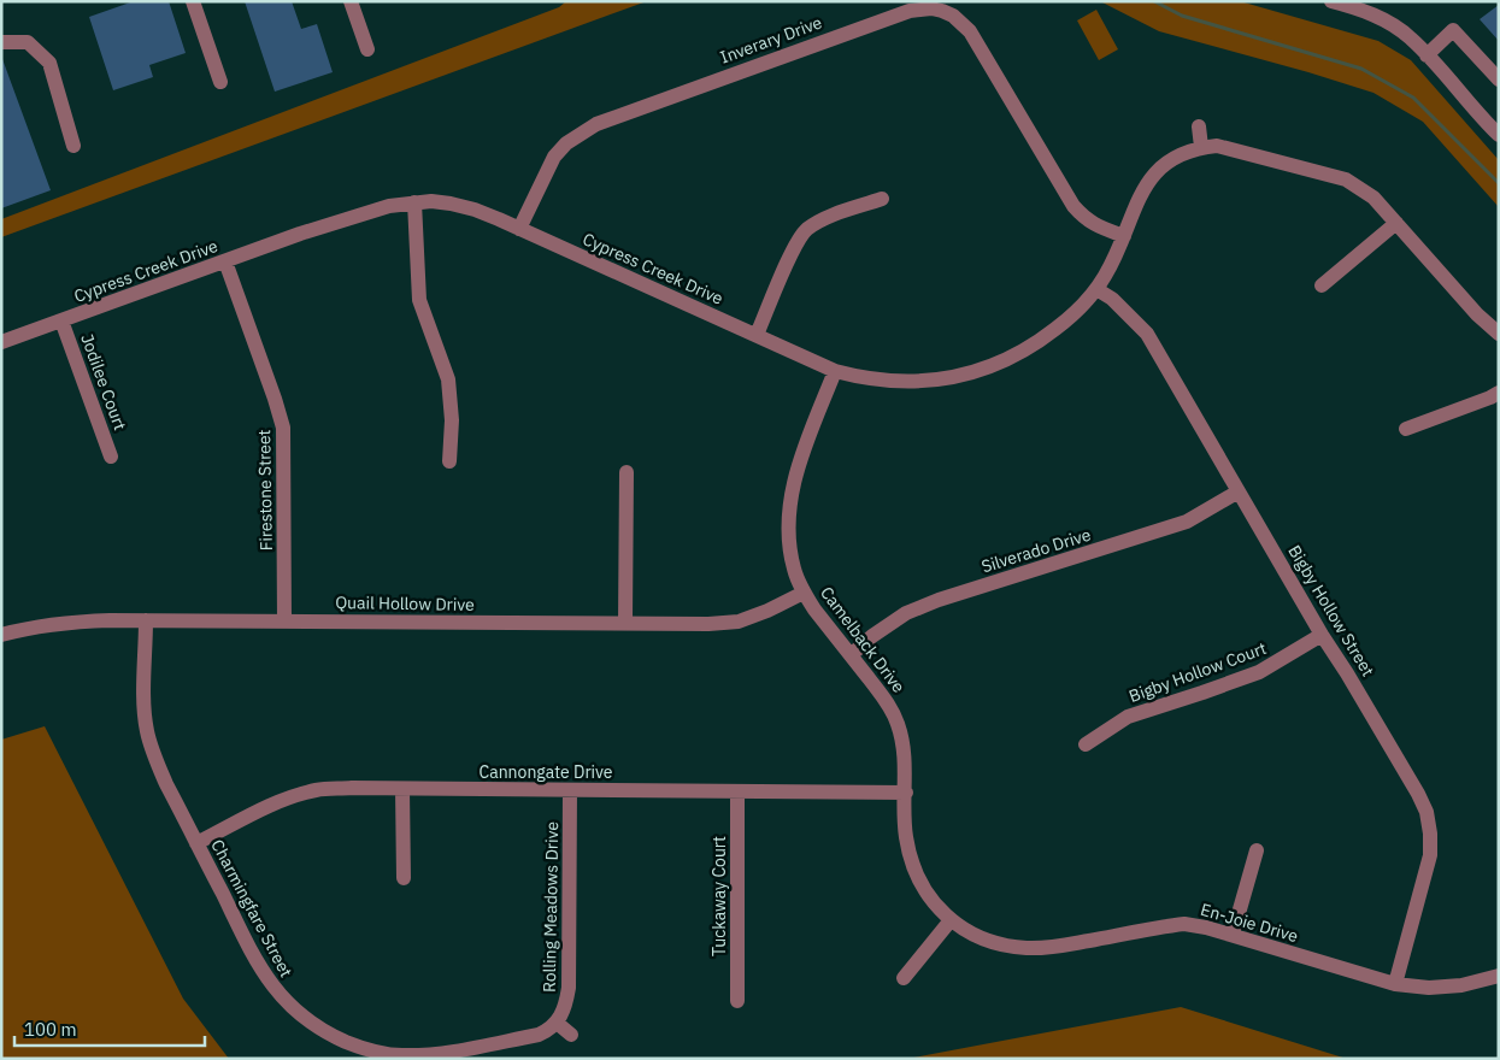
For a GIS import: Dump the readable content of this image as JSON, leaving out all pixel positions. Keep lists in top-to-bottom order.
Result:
{
  "streets": {
    "street": [
      "Inverary Drive",
      "Cypress Creek Drive",
      "Jodilee Court",
      "Firestone Street",
      "Silverado Drive",
      "Quail Hollow Drive",
      "Bigby Hollow Street",
      "Camelback Drive",
      "Bigby Hollow Court",
      "Cannongate Drive",
      "Tuckaway Court",
      "Rolling Meadows Drive",
      "Charmingfare Street",
      "En-Joie Drive"
    ]
  },
  "crossings": [
    ["Inverary Drive", "Cypress Creek Drive"],
    ["Cypress Creek Drive", "Jodilee Court"],
    ["Cypress Creek Drive", "Firestone Street"],
    ["Cypress Creek Drive", "Bigby Hollow Street"],
    ["Cypress Creek Drive", "Camelback Drive"],
    ["Firestone Street", "Quail Hollow Drive"],
    ["Silverado Drive", "Bigby Hollow Street"],
    ["Silverado Drive", "Camelback Drive"],
    ["Quail Hollow Drive", "Camelback Drive"],
    ["Quail Hollow Drive", "Charmingfare Street"],
    ["Bigby Hollow Street", "Bigby Hollow Court"],
    ["Bigby Hollow Street", "En-Joie Drive"],
    ["Camelback Drive", "Cannongate Drive"],
    ["Camelback Drive", "En-Joie Drive"],
    ["Cannongate Drive", "Tuckaway Court"],
    ["Cannongate Drive", "Rolling Meadows Drive"],
    ["Cannongate Drive", "Charmingfare Street"],
    ["Rolling Meadows Drive", "Charmingfare Street"]
  ],
  "scale_bar": "100 m"
}
